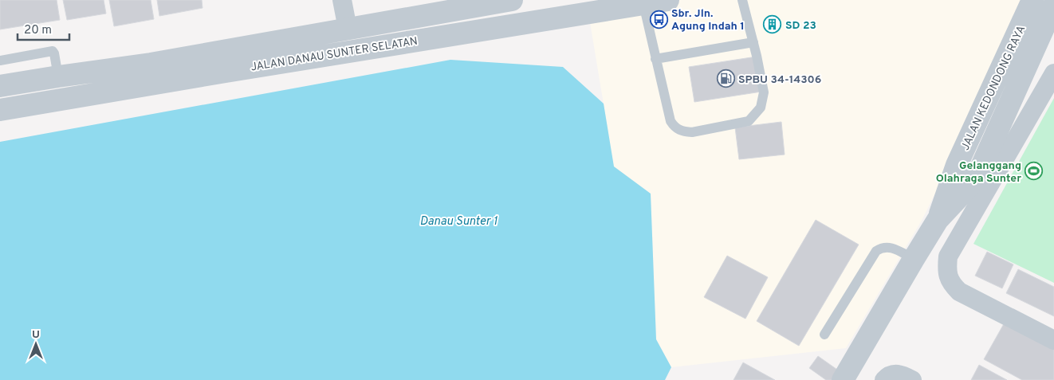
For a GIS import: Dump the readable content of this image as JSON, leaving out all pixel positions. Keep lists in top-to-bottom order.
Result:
{
  "streets": {
    "street": ["JALAN DANAU SUNTER SELATAN", "JALAN KEDONDONG RAYA"]
  },
  "water": ["Danau Sunter 1"],
  "places": {
    "bus stop": ["Sbr. Jln. Agung Indah 1"],
    "building": ["SD 23"],
    "fuel station": ["SPBU 34-14306"],
    "sports": ["Gelanggang Olahraga Sunter"]
  },
  "scale_bar": "20 m",
  "north": "top"
}
